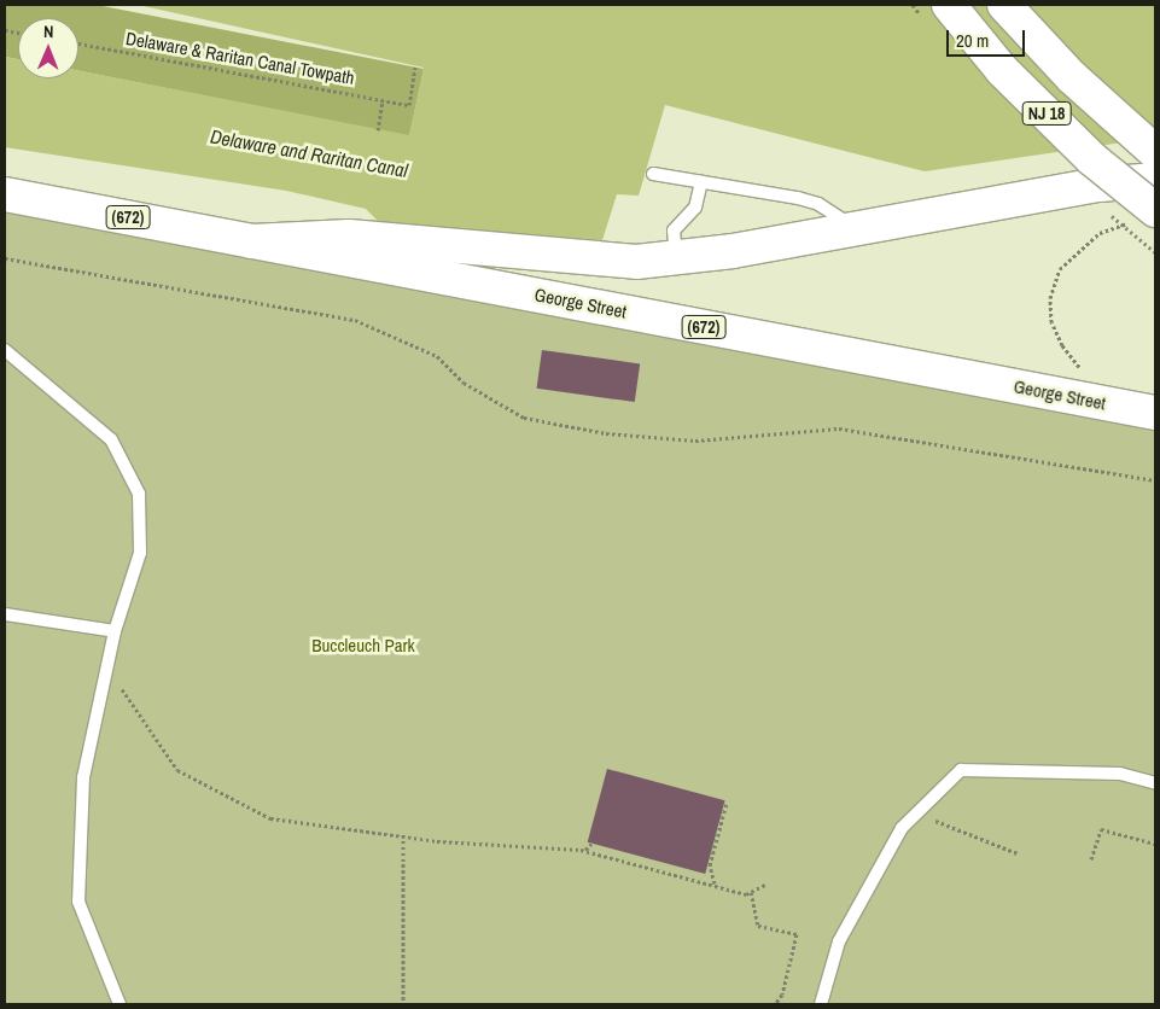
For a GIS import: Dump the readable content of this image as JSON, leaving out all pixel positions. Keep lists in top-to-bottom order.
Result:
{
  "streets": {
    "main road": ["NJ 18", "(672)", "George Street"],
    "path": ["Delaware & Raritan Canal Towpath"]
  },
  "water": ["Delaware and Raritan Canal"],
  "parks": ["Buccleuch Park"],
  "scale_bar": "20 m",
  "north": "top"
}
